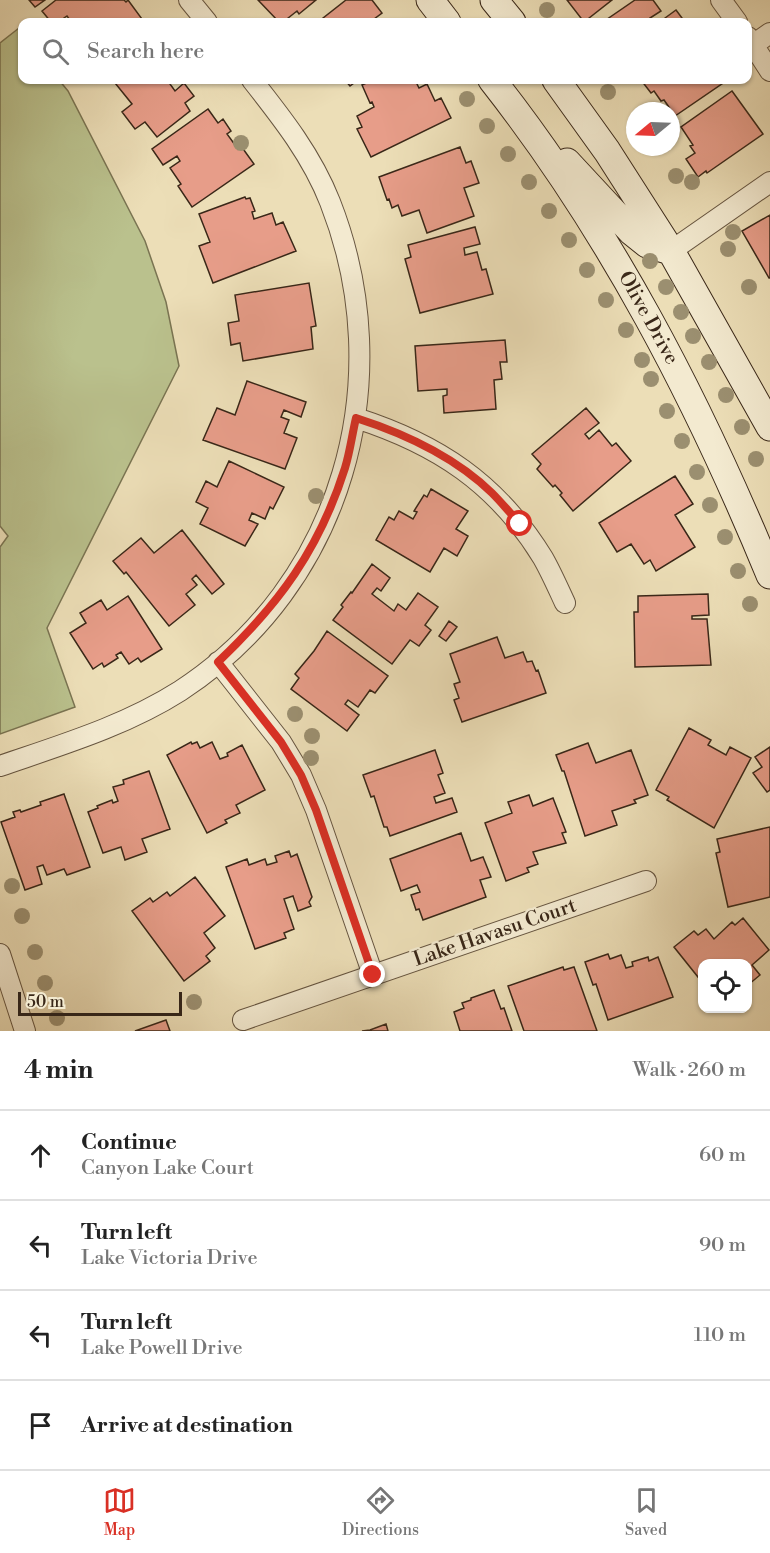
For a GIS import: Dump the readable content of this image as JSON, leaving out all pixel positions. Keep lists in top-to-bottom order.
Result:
{
  "streets": {
    "main road": ["Olive Drive"],
    "street": ["Lake Havasu Court"]
  },
  "scale_bar": "50 m",
  "north": "left",
  "page": {
    "search": "Search here",
    "scale": "50 m",
    "heading": ["4 min", "Walk · 260 m"],
    "list": [
      ["Continue", "Canyon Lake Court", "60 m"],
      ["Turn left", "Lake Victoria Drive", "90 m"],
      ["Turn left", "Lake Powell Drive", "110 m"],
      "Arrive at destination"
    ],
    "nav": ["Map", "Directions", "Saved"]
  }
}
